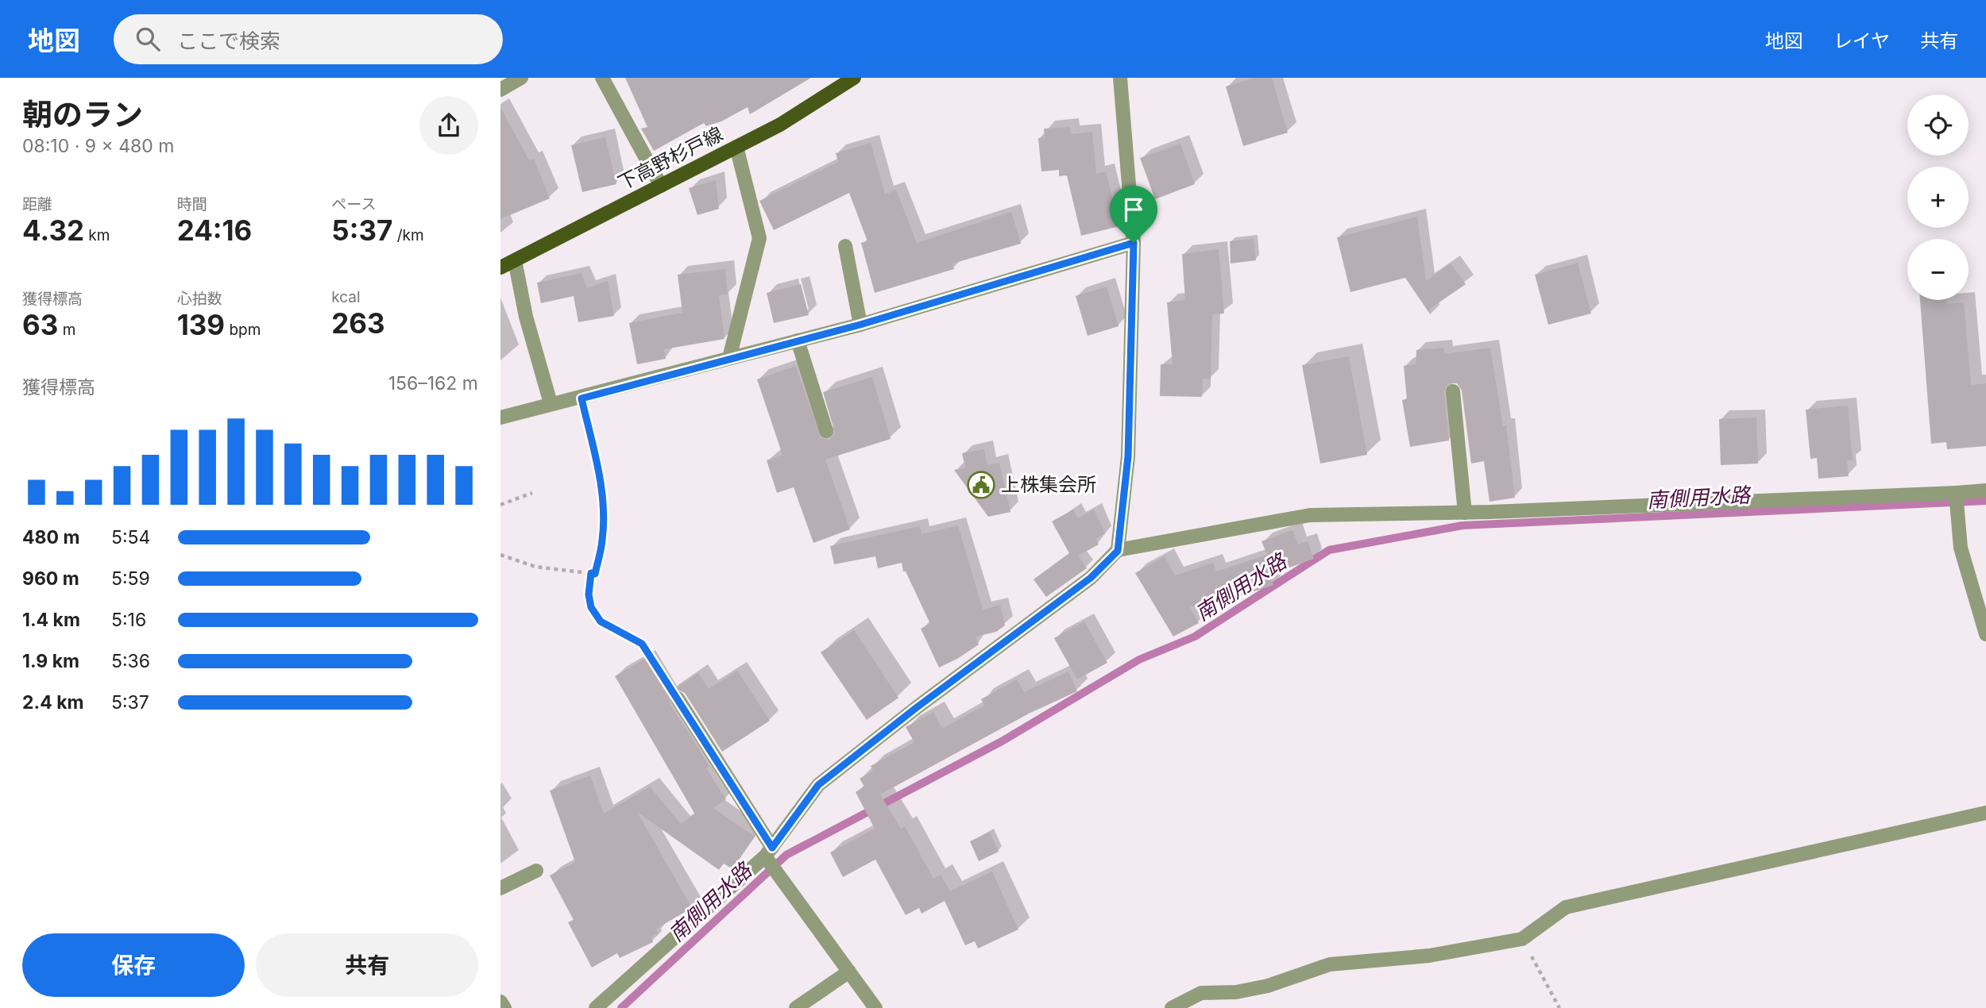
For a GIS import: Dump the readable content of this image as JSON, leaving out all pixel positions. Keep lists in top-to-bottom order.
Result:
{
  "streets": {
    "main road": ["下高野杉戸線"]
  },
  "water": ["南側用水路"],
  "places": {
    "public building": ["上株集会所"]
  },
  "page": {
    "header": "地図",
    "search": "ここで検索",
    "nav": ["地図", "レイヤ", "共有"],
    "heading": ["朝のラン", "08:10 · 9 × 480 m"],
    "map_buttons": ["+", "−"],
    "stats": [
      ["距離", "4.32 km"],
      ["時間", "24:16"],
      ["ペース", "5:37 /km"],
      ["獲得標高", "63 m"],
      ["心拍数", "139 bpm"],
      ["kcal", "263"]
    ],
    "chart": ["獲得標高", "156–162 m"],
    "list": [
      {
        "name": "480 m",
        "note": "5:54"
      },
      {
        "name": "960 m",
        "note": "5:59"
      },
      {
        "name": "1.4 km",
        "note": "5:16"
      },
      {
        "name": "1.9 km",
        "note": "5:36"
      },
      {
        "name": "2.4 km",
        "note": "5:37"
      }
    ],
    "buttons": ["保存", "共有"]
  }
}
